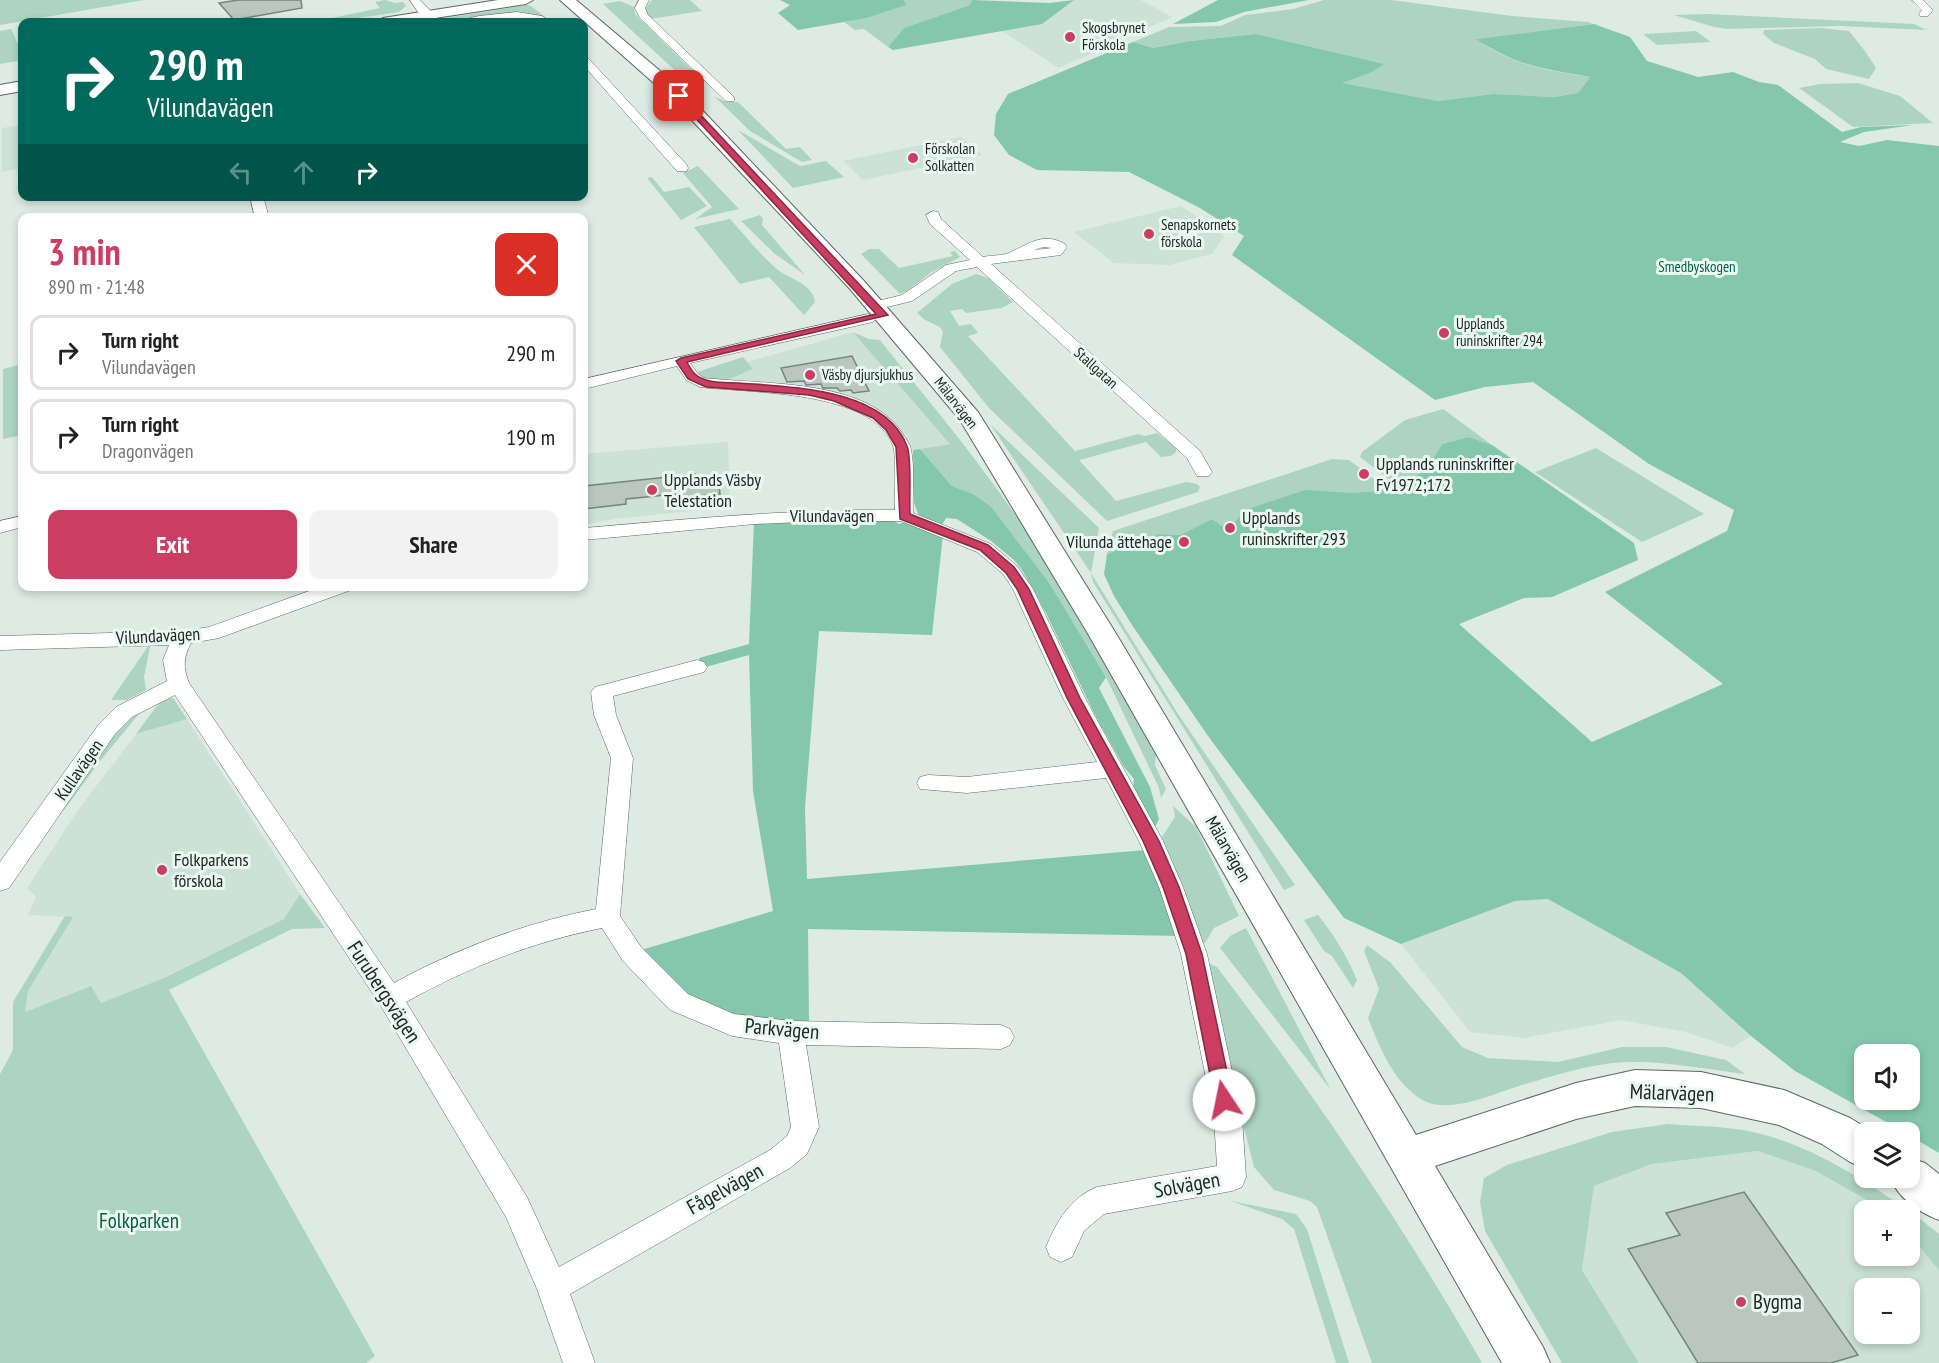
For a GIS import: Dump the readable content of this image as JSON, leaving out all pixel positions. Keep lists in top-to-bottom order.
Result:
{
  "streets": {
    "main road": ["Mälarvägen"],
    "street": [
      "Stallgatan",
      "Vilundavägen",
      "Kullavägen",
      "Furubergsvägen",
      "Parkvägen",
      "Solvägen",
      "Fågelvägen"
    ]
  },
  "crossings": [
    ["Vilundavägen", "Furubergsvägen"],
    ["Vilundavägen", "Solvägen"],
    ["Kullavägen", "Furubergsvägen"],
    ["Furubergsvägen", "Fågelvägen"],
    ["Parkvägen", "Fågelvägen"]
  ],
  "parks": ["Smedbyskogen", "Folkparken"],
  "places": [
    "Skogsbrynet Förskola",
    "Förskolan Solkatten",
    "Senapskornets förskola",
    "Upplands runinskrifter 294",
    "Väsby djursjukhus",
    "Upplands runinskrifter Fv1972;172",
    "Upplands Väsby Telestation",
    "Upplands runinskrifter 293",
    "Vilunda ättehage",
    "Folkparkens förskola",
    "Bygma"
  ],
  "page": {
    "turn": ["290 m", "Vilundavägen"],
    "heading": ["3 min", "890 m · 21:48"],
    "list": [
      {
        "name": "Turn right",
        "note": "Vilundavägen",
        "value": "290 m"
      },
      {
        "name": "Turn right",
        "note": "Dragonvägen",
        "value": "190 m"
      }
    ],
    "buttons": ["Exit", "Share"],
    "map_buttons": ["+", "−"]
  }
}
